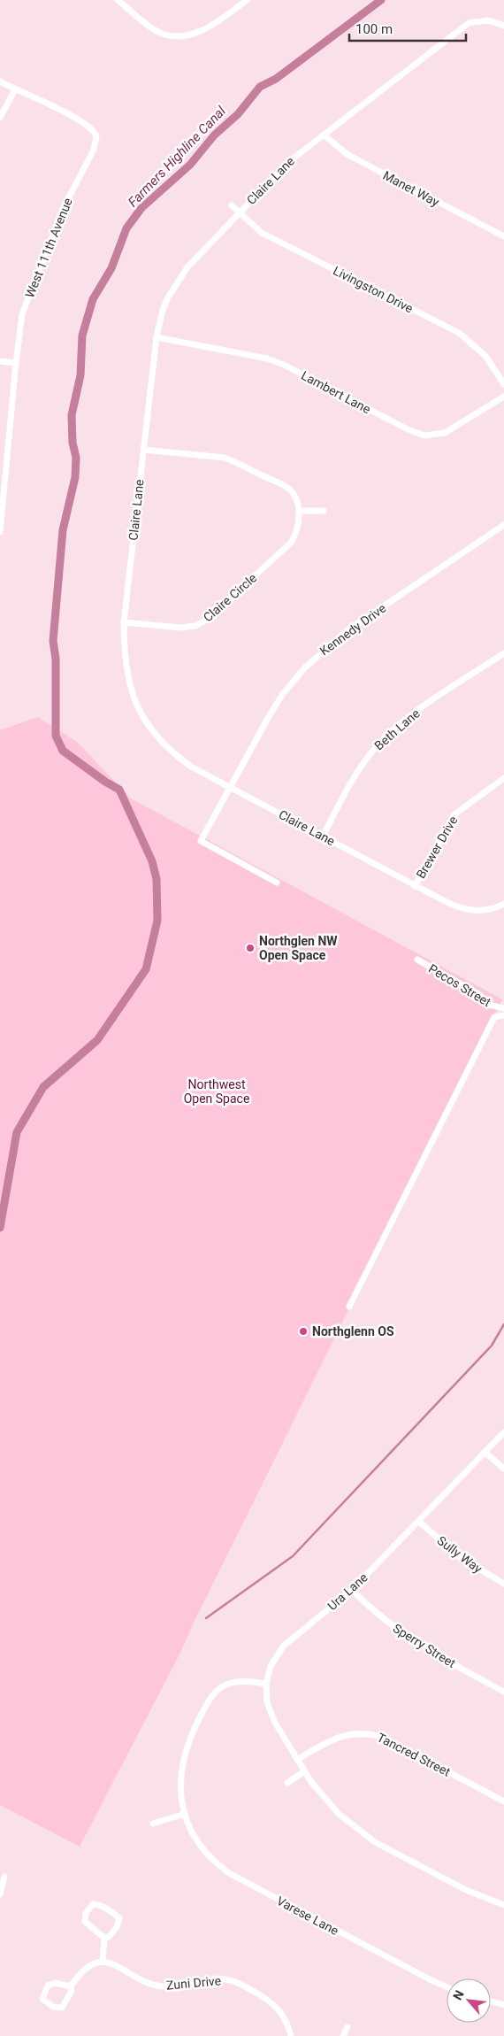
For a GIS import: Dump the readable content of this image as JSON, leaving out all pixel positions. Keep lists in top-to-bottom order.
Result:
{
  "streets": {
    "street": [
      "Claire Lane",
      "Manet Way",
      "West 111th Avenue",
      "Livingston Drive",
      "Lambert Lane",
      "Claire Circle",
      "Kennedy Drive",
      "Beth Lane",
      "Brewer Drive",
      "Pecos Street",
      "Sully Way",
      "Ura Lane",
      "Sperry Street",
      "Tancred Street",
      "Varese Lane",
      "Zuni Drive"
    ]
  },
  "crossings": [
    ["Claire Lane", "Manet Way"],
    ["Claire Lane", "Livingston Drive"],
    ["Claire Lane", "Lambert Lane"],
    ["Claire Lane", "Claire Circle"],
    ["Claire Lane", "Kennedy Drive"],
    ["Claire Lane", "Beth Lane"],
    ["Claire Lane", "Brewer Drive"],
    ["Sully Way", "Ura Lane"],
    ["Ura Lane", "Sperry Street"],
    ["Ura Lane", "Tancred Street"],
    ["Ura Lane", "Varese Lane"]
  ],
  "water": ["Farmers Highline Canal"],
  "parks": ["Northwest Open Space"],
  "places": ["Northglen NW Open Space", "Northglenn OS"],
  "scale_bar": "100 m",
  "north": "top left"
}
